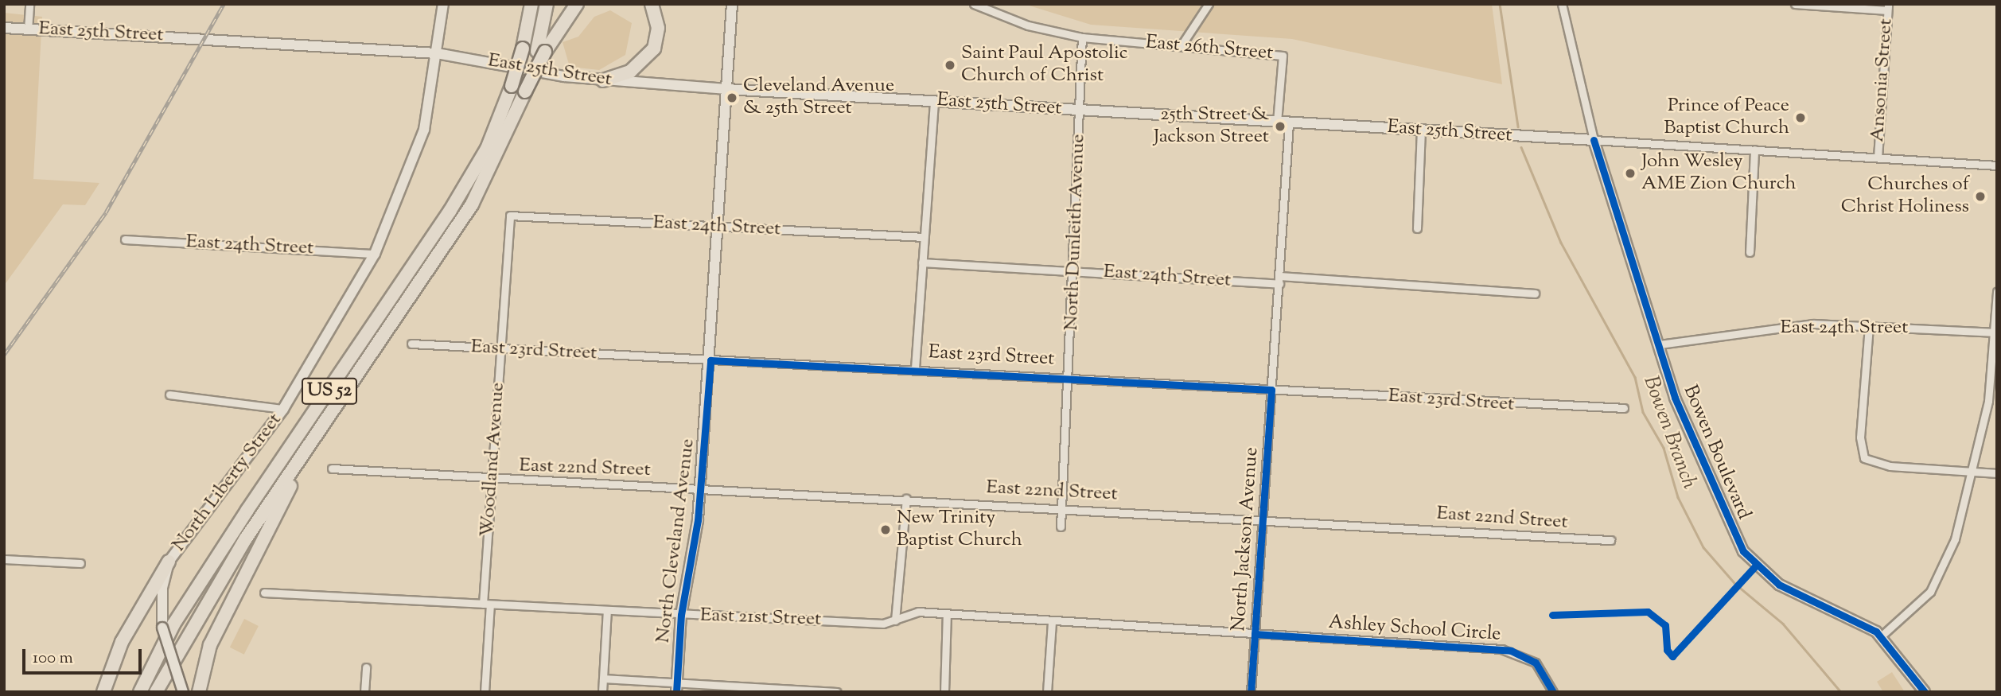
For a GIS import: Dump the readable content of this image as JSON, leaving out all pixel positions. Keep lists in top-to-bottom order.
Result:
{
  "streets": {
    "highway": ["US 52"],
    "street": [
      "East 25th Street",
      "East 26th Street",
      "Ansonia Street",
      "East 24th Street",
      "North Dunleith Avenue",
      "East 23rd Street",
      "Bowen Boulevard",
      "Woodland Avenue",
      "East 22nd Street",
      "North Liberty Street",
      "North Jackson Avenue",
      "North Cleveland Avenue",
      "East 21st Street",
      "Ashley School Circle"
    ]
  },
  "crossings": [
    ["East 25th Street", "East 26th Street"],
    ["East 25th Street", "Ansonia Street"],
    ["East 25th Street", "North Dunleith Avenue"],
    ["East 25th Street", "Bowen Boulevard"],
    ["East 25th Street", "North Liberty Street"],
    ["East 25th Street", "North Jackson Avenue"],
    ["East 25th Street", "North Cleveland Avenue"],
    ["East 26th Street", "North Dunleith Avenue"],
    ["East 24th Street", "North Dunleith Avenue"],
    ["East 24th Street", "Bowen Boulevard"],
    ["East 24th Street", "Woodland Avenue"],
    ["East 24th Street", "North Liberty Street"],
    ["East 24th Street", "North Jackson Avenue"],
    ["East 24th Street", "North Cleveland Avenue"],
    ["North Dunleith Avenue", "East 23rd Street"],
    ["North Dunleith Avenue", "East 22nd Street"],
    ["East 23rd Street", "Woodland Avenue"],
    ["East 23rd Street", "North Jackson Avenue"],
    ["East 23rd Street", "North Cleveland Avenue"],
    ["Woodland Avenue", "East 22nd Street"],
    ["Woodland Avenue", "East 21st Street"],
    ["East 22nd Street", "North Jackson Avenue"],
    ["East 22nd Street", "North Cleveland Avenue"],
    ["North Jackson Avenue", "East 21st Street"],
    ["North Jackson Avenue", "Ashley School Circle"],
    ["North Cleveland Avenue", "East 21st Street"],
    ["East 21st Street", "Ashley School Circle"]
  ],
  "water": ["Bowen Branch"],
  "places": [
    "Saint Paul Apostolic Church of Christ",
    "Cleveland Avenue & 25th Street",
    "Prince of Peace Baptist Church",
    "25th Street & Jackson Street",
    "John Wesley AME Zion Church",
    "Churches of Christ Holiness",
    "New Trinity Baptist Church"
  ],
  "scale_bar": "100 m"
}
